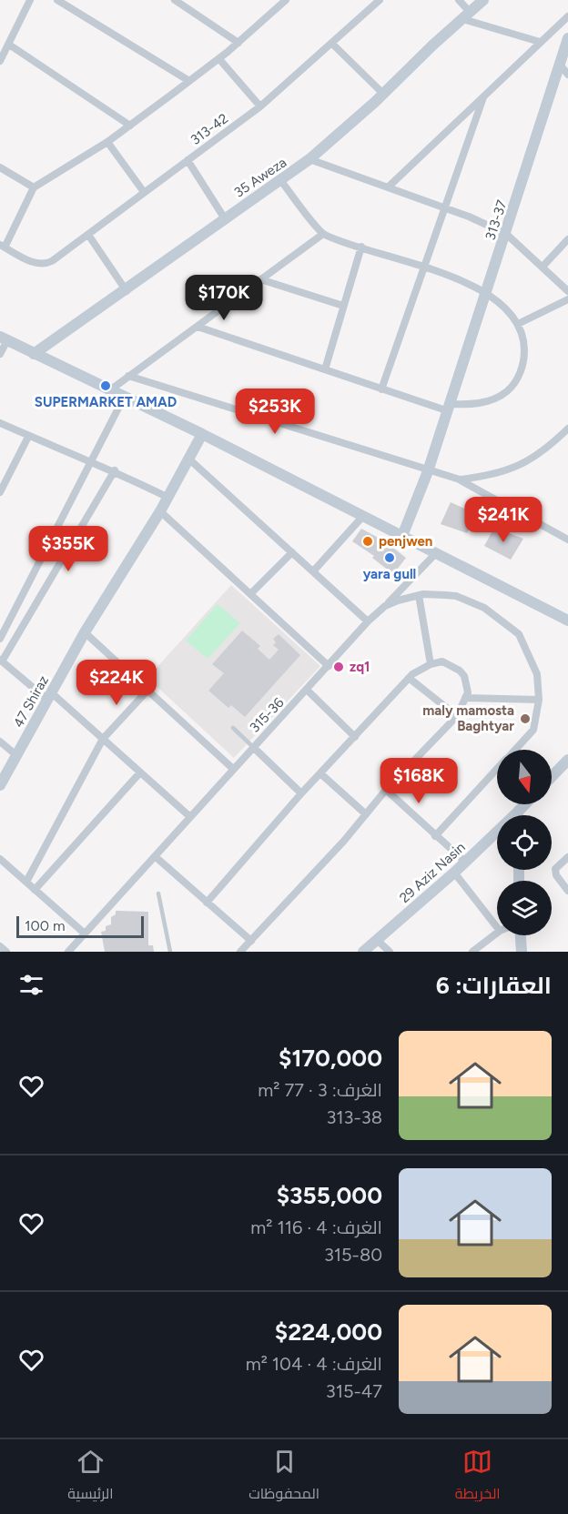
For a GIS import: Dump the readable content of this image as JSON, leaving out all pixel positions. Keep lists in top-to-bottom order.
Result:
{
  "streets": {
    "street": [
      "313-42",
      "35 Aweza",
      "313-37",
      "47 Shiraz",
      "315-36",
      "29 Aziz Nasin"
    ]
  },
  "places": [
    "SUPERMARKET AMAD",
    "penjwen",
    "yara gull",
    "zq1",
    "maly mamosta Baghtyar"
  ],
  "scale_bar": "100 m",
  "north": "bottom",
  "page": {
    "price": [
      "$170K",
      "$253K",
      "$241K",
      "$355K",
      "$224K",
      "$168K"
    ],
    "scale": "100 m",
    "heading": "العقارات: 6",
    "list": [
      {
        "name": "$170,000",
        "note": "الغرف: 3 · 77 m² · 313-38"
      },
      {
        "name": "$355,000",
        "note": "الغرف: 4 · 116 m² · 315-80"
      },
      {
        "name": "$224,000",
        "note": "الغرف: 4 · 104 m² · 315-47"
      }
    ],
    "tabs": ["الخريطة", "المحفوظات", "الرئيسية"]
  }
}
